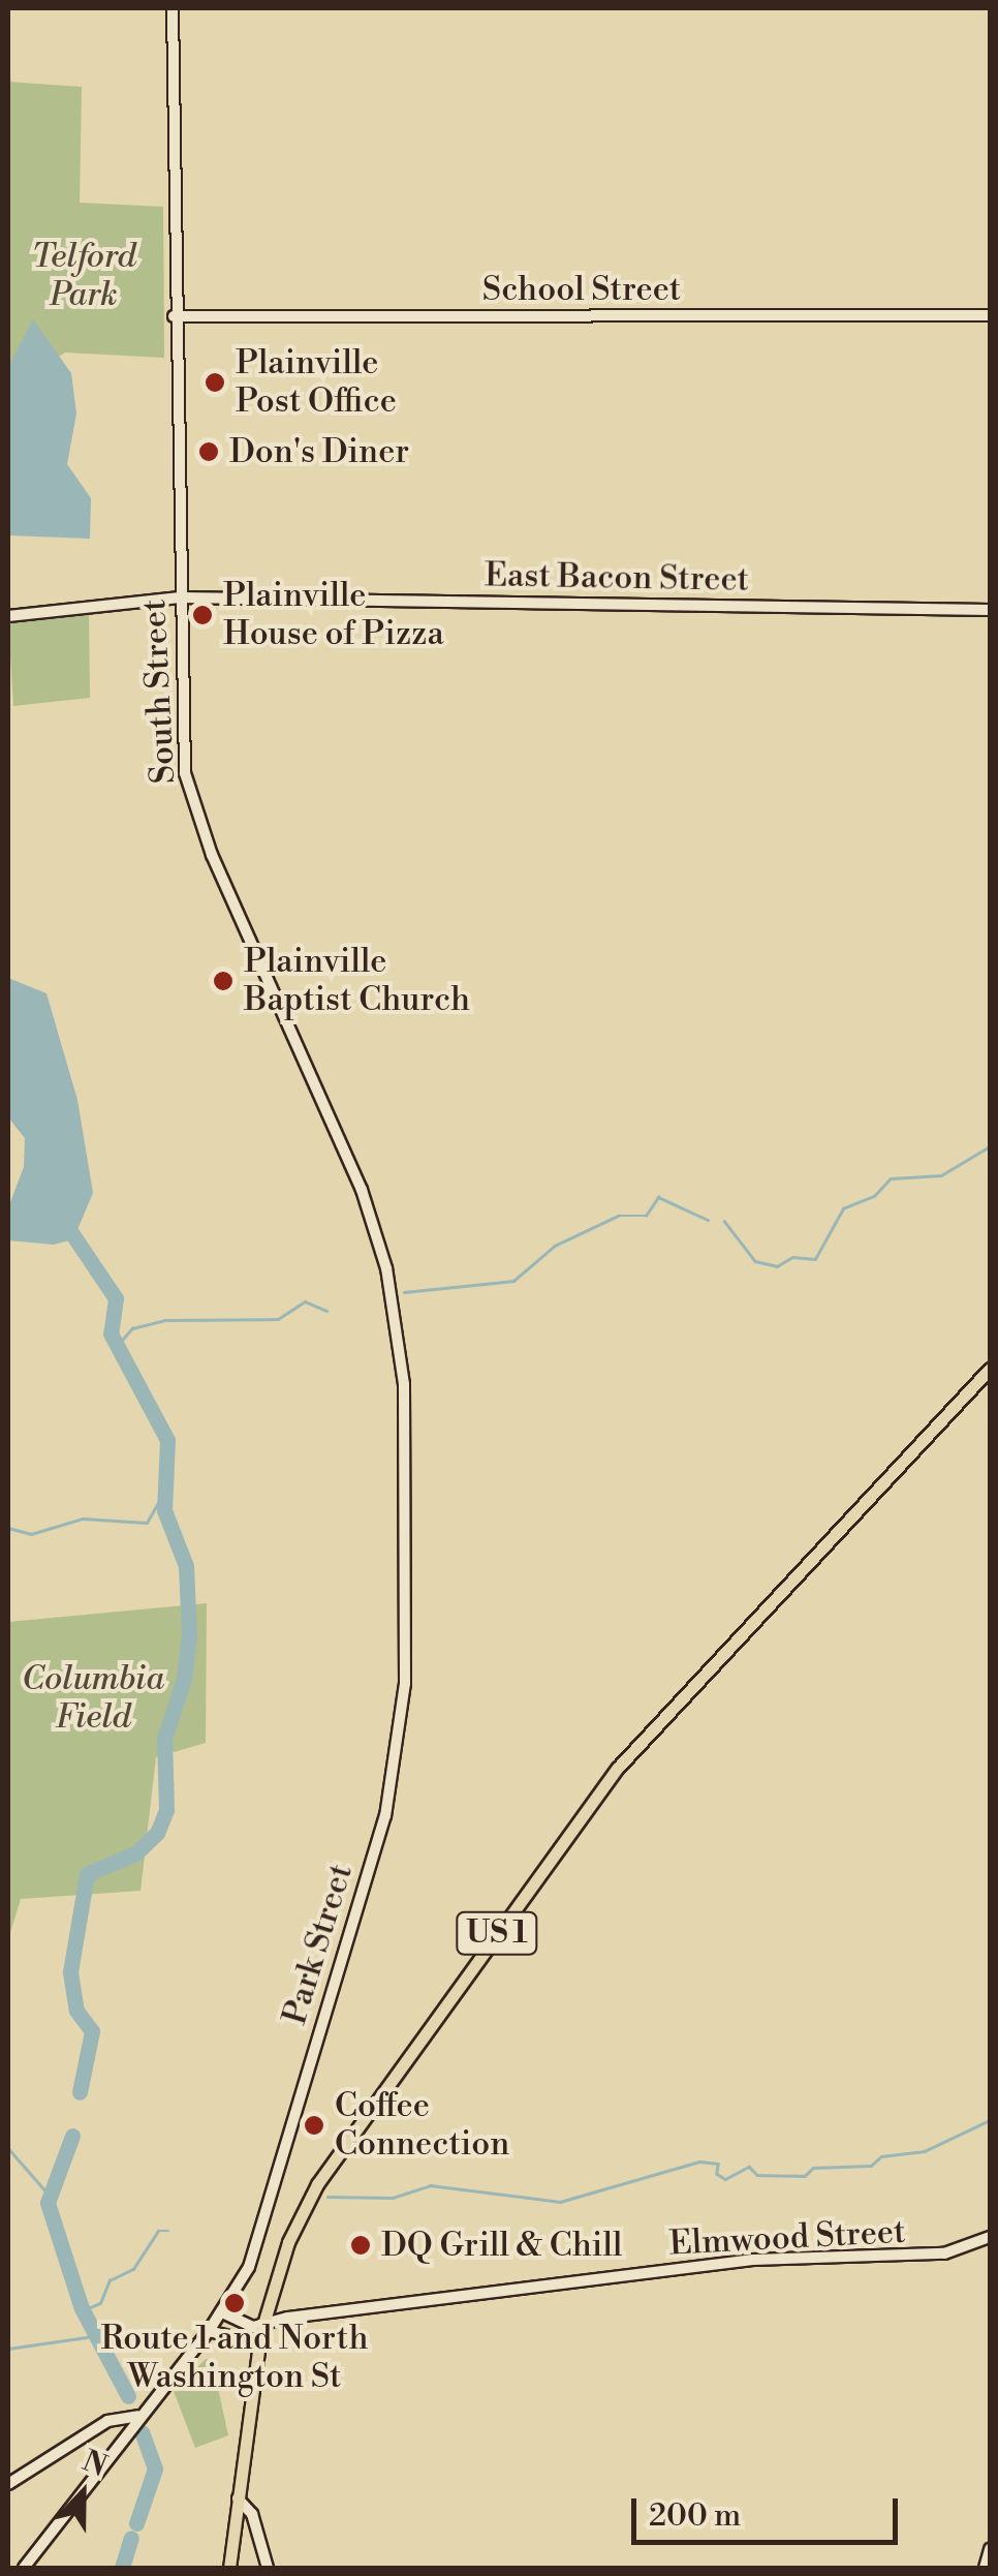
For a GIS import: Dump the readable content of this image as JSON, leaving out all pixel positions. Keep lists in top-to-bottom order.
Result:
{
  "streets": {
    "main road": [
      "School Street",
      "East Bacon Street",
      "South Street",
      "US 1",
      "Park Street",
      "Elmwood Street"
    ]
  },
  "crossings": [
    ["School Street", "South Street"],
    ["East Bacon Street", "South Street"],
    ["South Street", "Park Street"],
    ["US 1", "Elmwood Street"],
    ["Park Street", "Elmwood Street"]
  ],
  "parks": ["Telford Park", "Columbia Field"],
  "places": [
    "Plainville Post Office",
    "Don's Diner",
    "Plainville House of Pizza",
    "Plainville Baptist Church",
    "Coffee Connection",
    "DQ Grill & Chill",
    "Route 1 and North Washington St"
  ],
  "scale_bar": "200 m",
  "north": "top"
}
